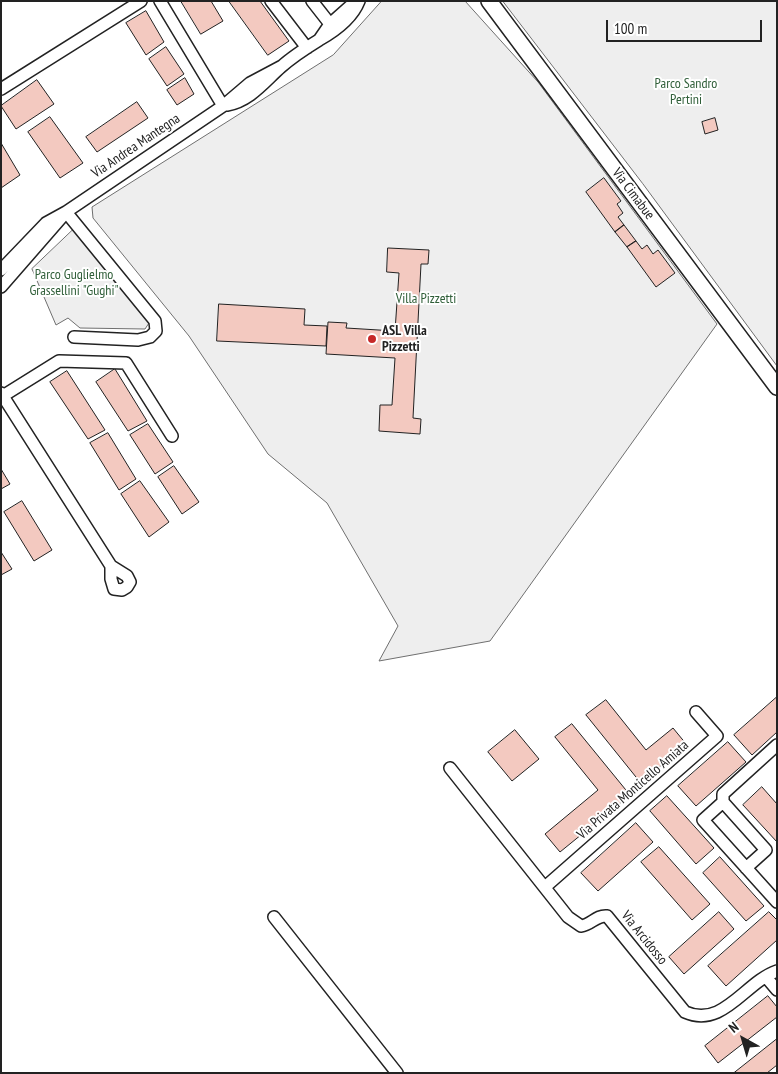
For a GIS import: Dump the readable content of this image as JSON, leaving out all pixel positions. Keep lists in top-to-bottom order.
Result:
{
  "streets": {
    "main road": ["Via Cimabue"],
    "street": ["Via Andrea Mantegna", "Via Privata Monticello Amiata", "Via Arcidosso"]
  },
  "crossings": [
    ["Via Privata Monticello Amiata", "Via Arcidosso"]
  ],
  "parks": ["Parco Sandro Pertini", "Parco Guglielmo Grassellini \"Gughi\"", "Villa Pizzetti"],
  "places": ["ASL Villa Pizzetti"],
  "scale_bar": "100 m",
  "north": "top left"
}
